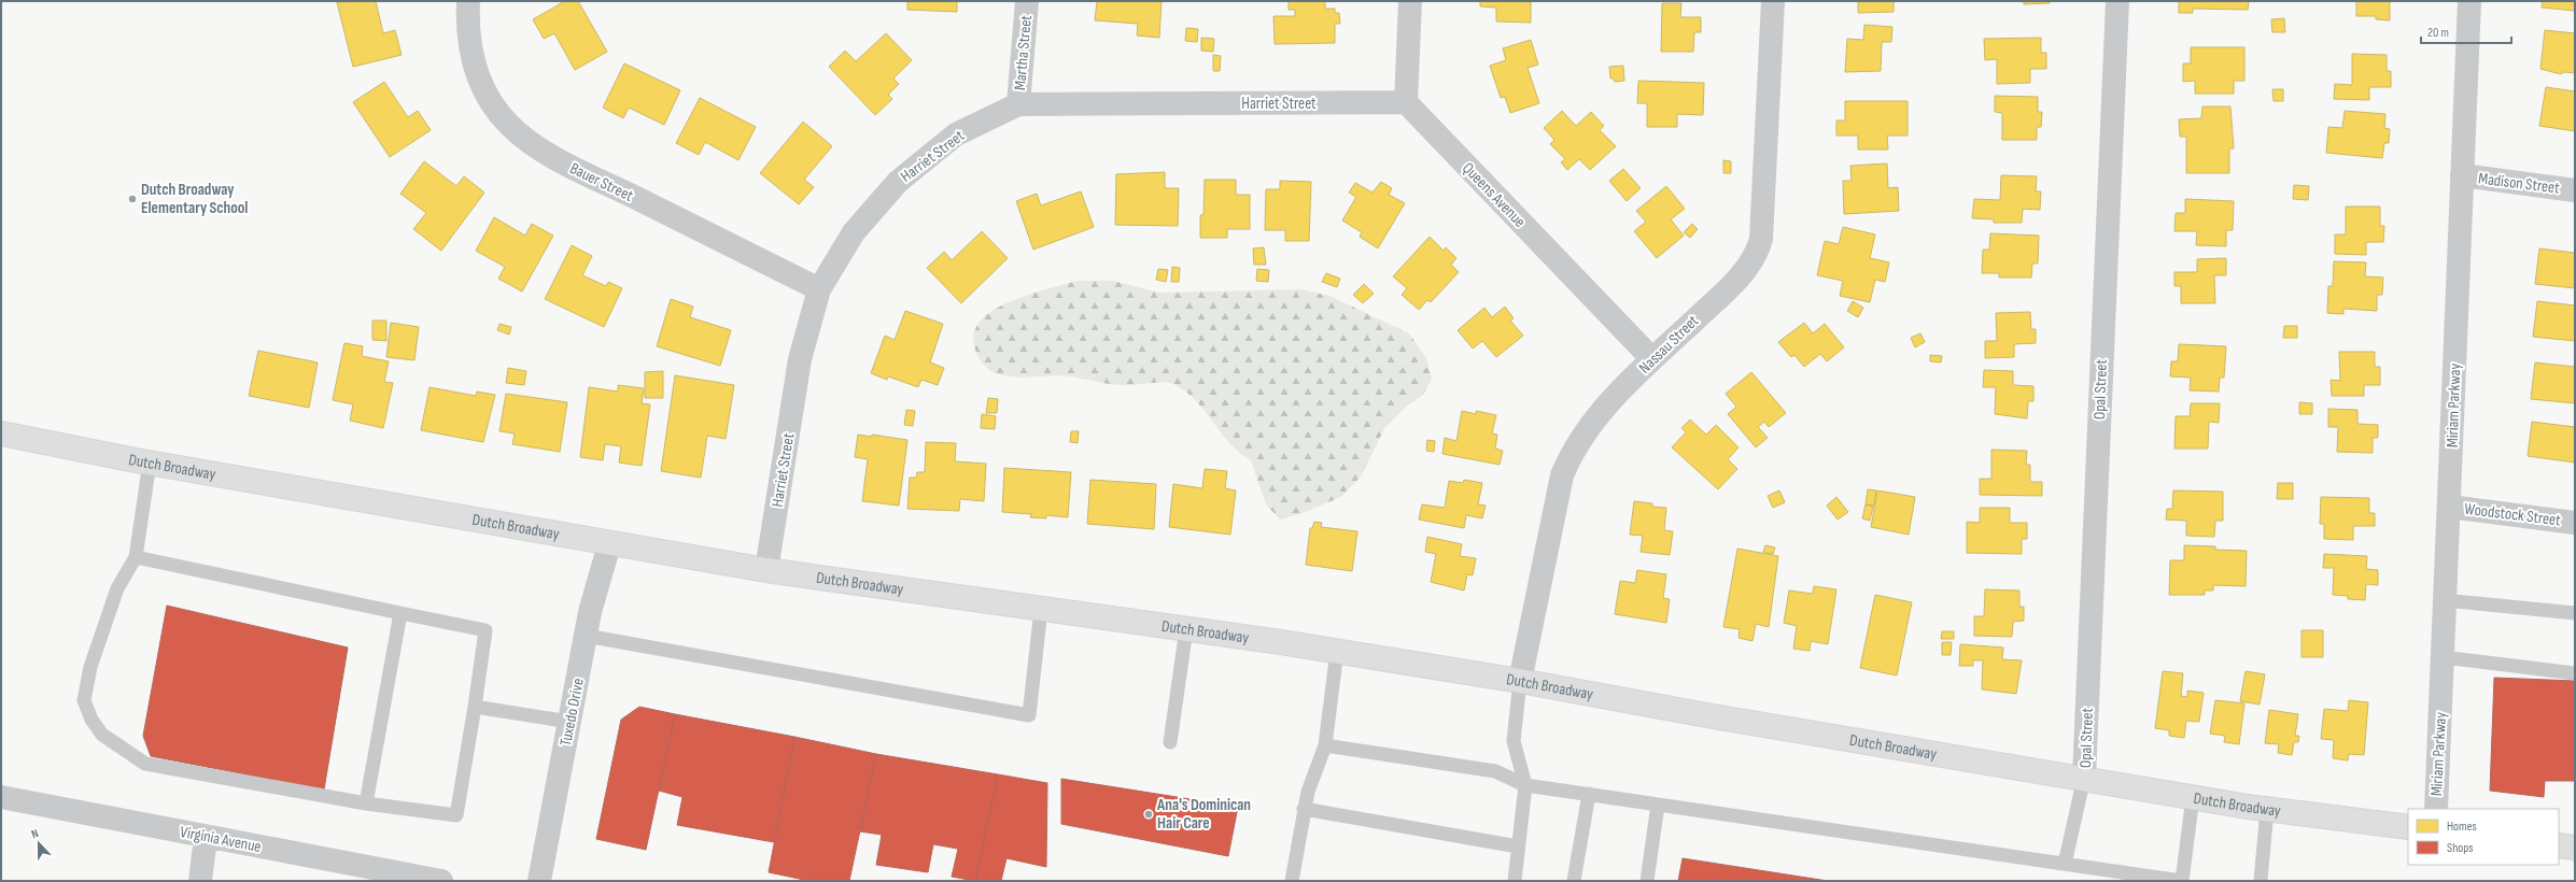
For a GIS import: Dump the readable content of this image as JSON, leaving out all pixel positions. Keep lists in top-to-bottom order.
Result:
{
  "streets": {
    "main road": ["Dutch Broadway"],
    "street": [
      "Martha Street",
      "Harriet Street",
      "Bauer Street",
      "Madison Street",
      "Queens Avenue",
      "Nassau Street",
      "Opal Street",
      "Miriam Parkway",
      "Woodstock Street",
      "Tuxedo Drive",
      "Virginia Avenue"
    ]
  },
  "crossings": [
    ["Martha Street", "Harriet Street"],
    ["Harriet Street", "Bauer Street"],
    ["Harriet Street", "Queens Avenue"],
    ["Harriet Street", "Dutch Broadway"],
    ["Madison Street", "Miriam Parkway"],
    ["Queens Avenue", "Nassau Street"],
    ["Nassau Street", "Dutch Broadway"],
    ["Opal Street", "Dutch Broadway"],
    ["Miriam Parkway", "Woodstock Street"],
    ["Dutch Broadway", "Tuxedo Drive"]
  ],
  "places": ["Dutch Broadway Elementary School", "Ana's Dominican Hair Care"],
  "legend": ["Homes", "Shops"],
  "scale_bar": "20 m",
  "north": "top"
}
